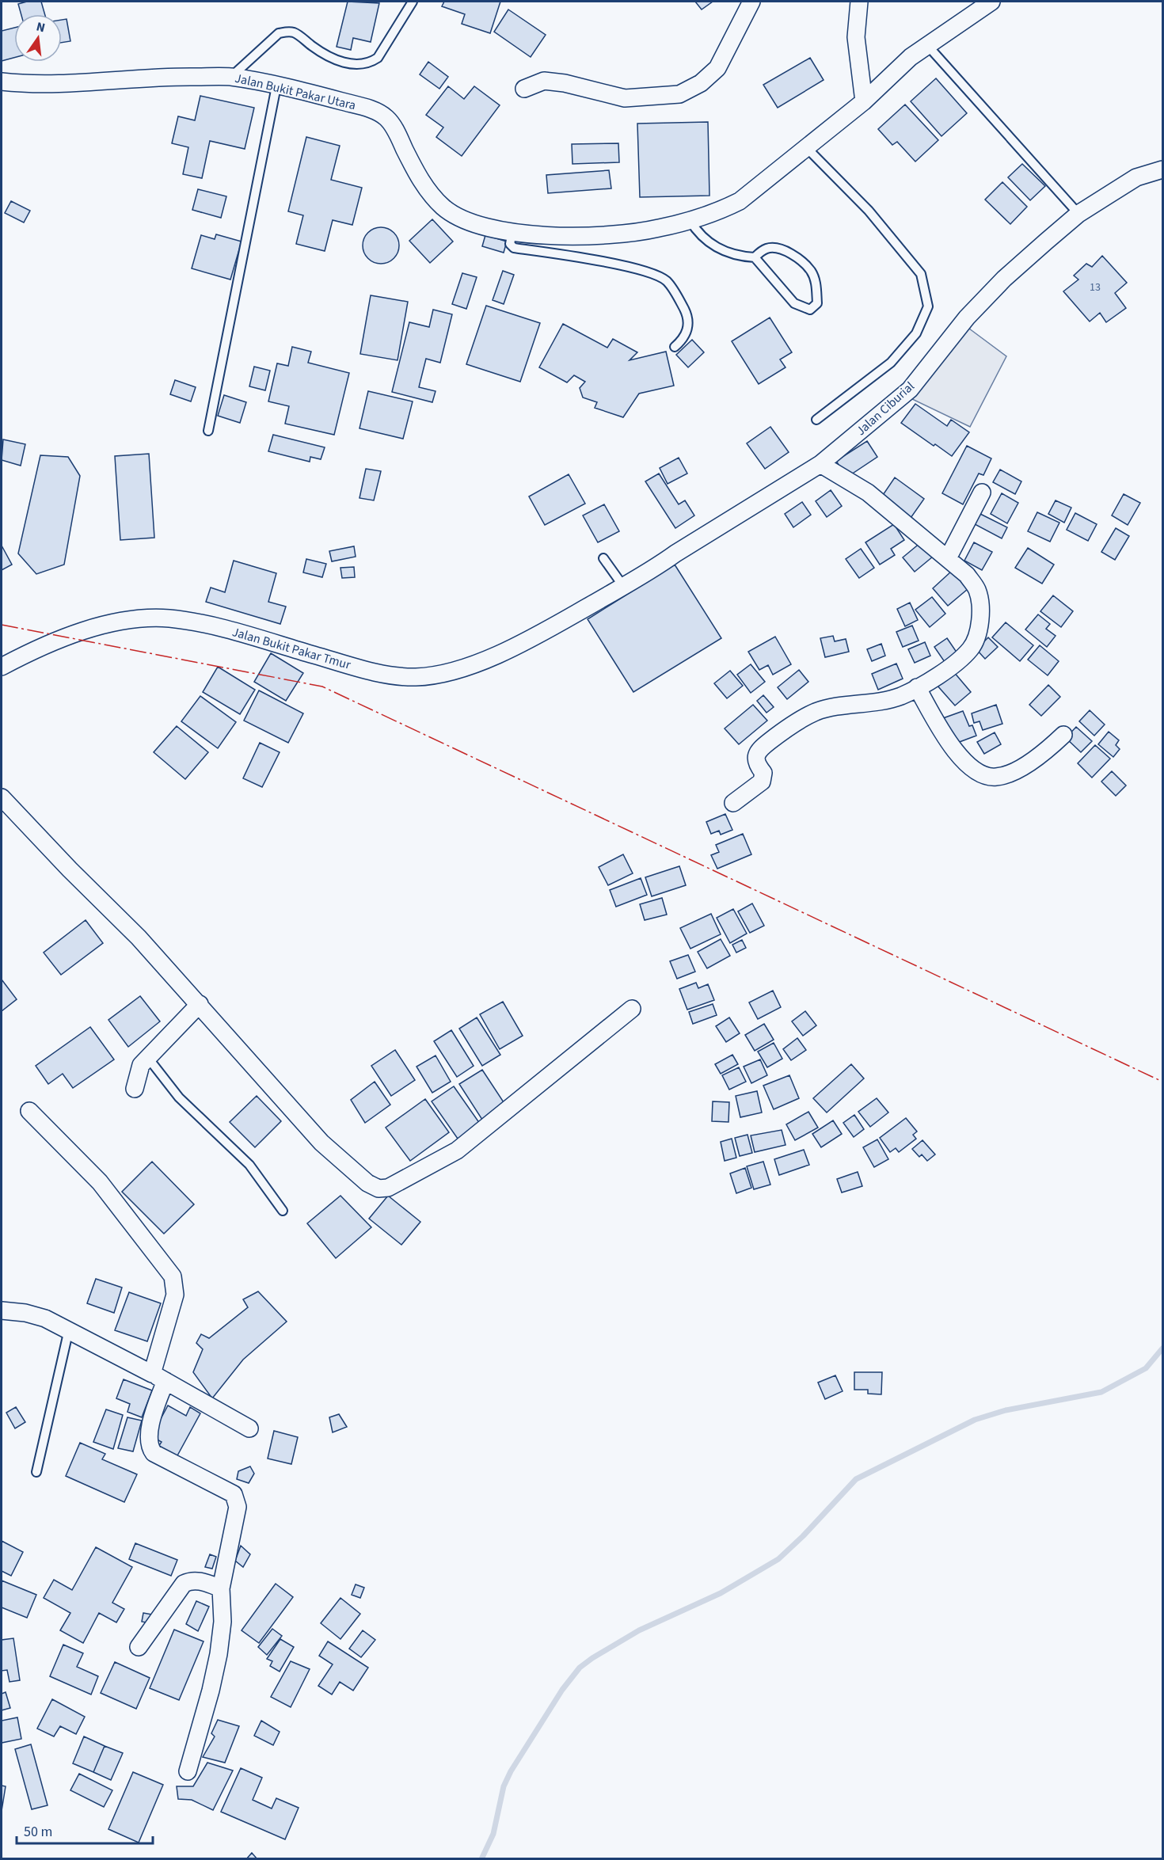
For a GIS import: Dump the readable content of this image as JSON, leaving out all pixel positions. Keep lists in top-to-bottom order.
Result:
{
  "streets": {
    "street": ["Jalan Bukit Pakar Utara", "Jalan Ciburial", "Jalan Bukit Pakar Tmur"]
  },
  "crossings": [
    ["Jalan Ciburial", "Jalan Bukit Pakar Tmur"]
  ],
  "house_numbers": ["13"],
  "scale_bar": "50 m",
  "north": "top"
}
